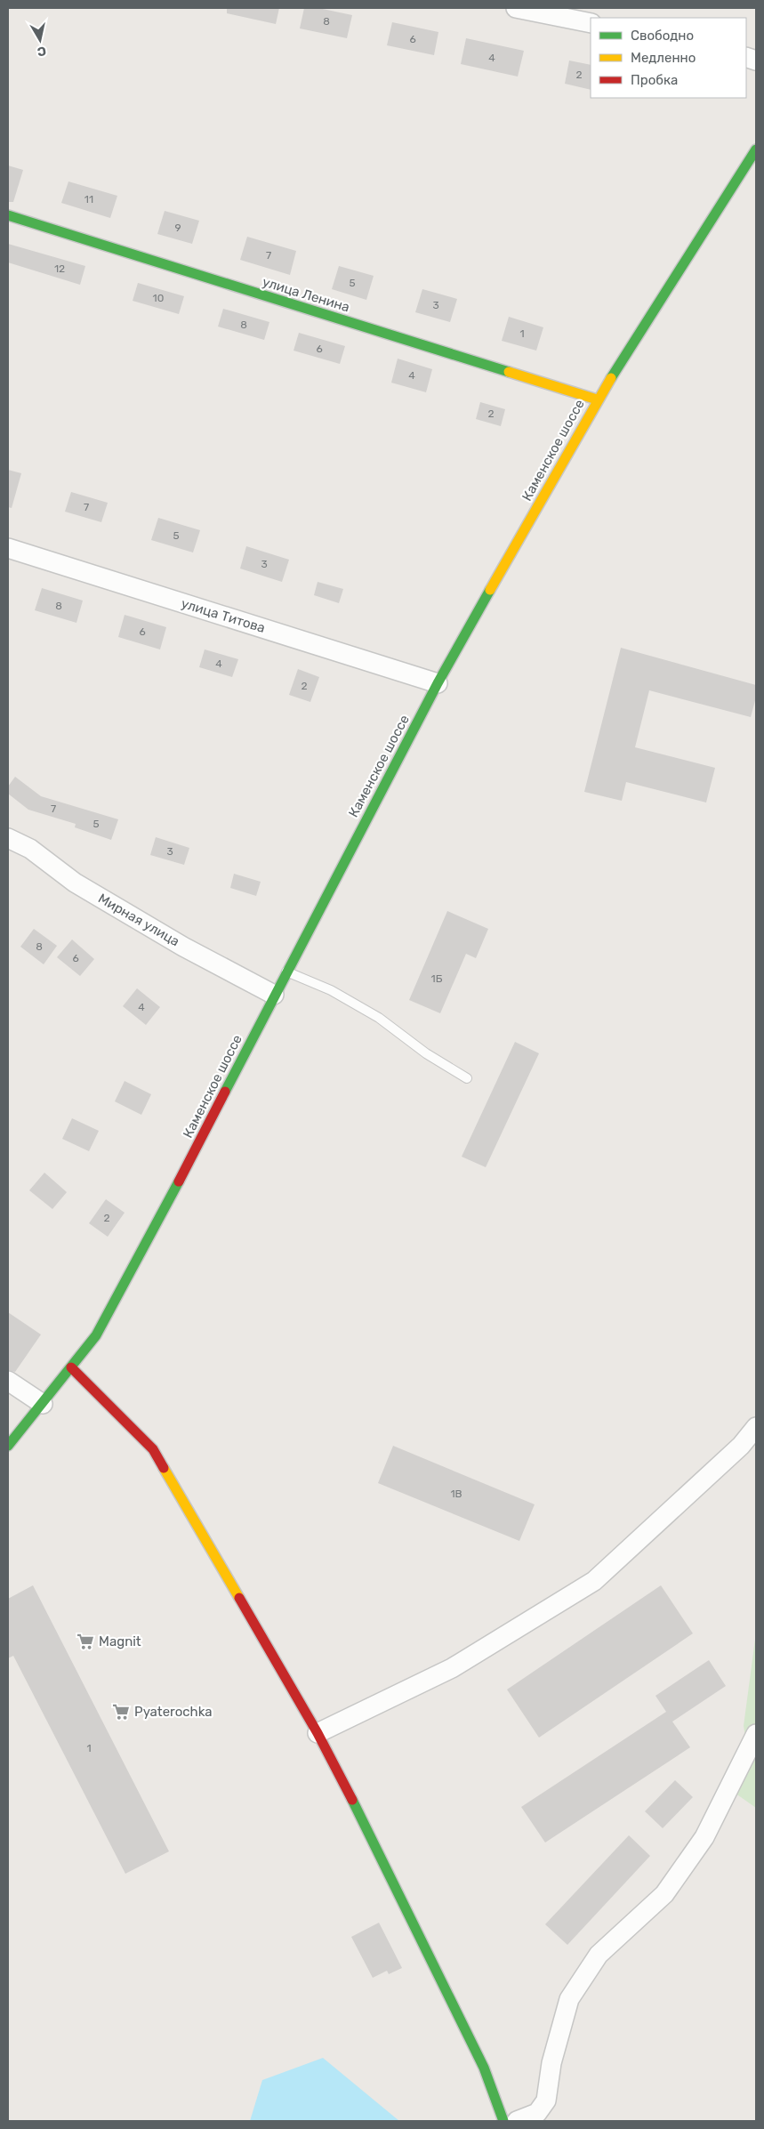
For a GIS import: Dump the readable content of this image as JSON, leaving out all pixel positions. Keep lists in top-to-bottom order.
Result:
{
  "streets": {
    "street": [
      "улица Ленина",
      "Каменское шоссе",
      "улица Титова",
      "Мирная улица"
    ]
  },
  "crossings": [
    ["улица Ленина", "Каменское шоссе"],
    ["Каменское шоссе", "улица Титова"],
    ["Каменское шоссе", "Мирная улица"]
  ],
  "places": {
    "supermarket": ["Magnit", "Pyaterochka"]
  },
  "house_numbers": [
    "8",
    "6",
    "4",
    "2",
    "11",
    "9",
    "7",
    "12",
    "5",
    "10",
    "3",
    "8",
    "1",
    "6",
    "4",
    "2",
    "7",
    "5",
    "3",
    "8",
    "6",
    "4",
    "2",
    "7",
    "5",
    "3",
    "8",
    "6",
    "1Б",
    "4",
    "2",
    "1В",
    "1"
  ],
  "legend": ["Свободно", "Медленно", "Пробка"],
  "north": "bottom"
}
